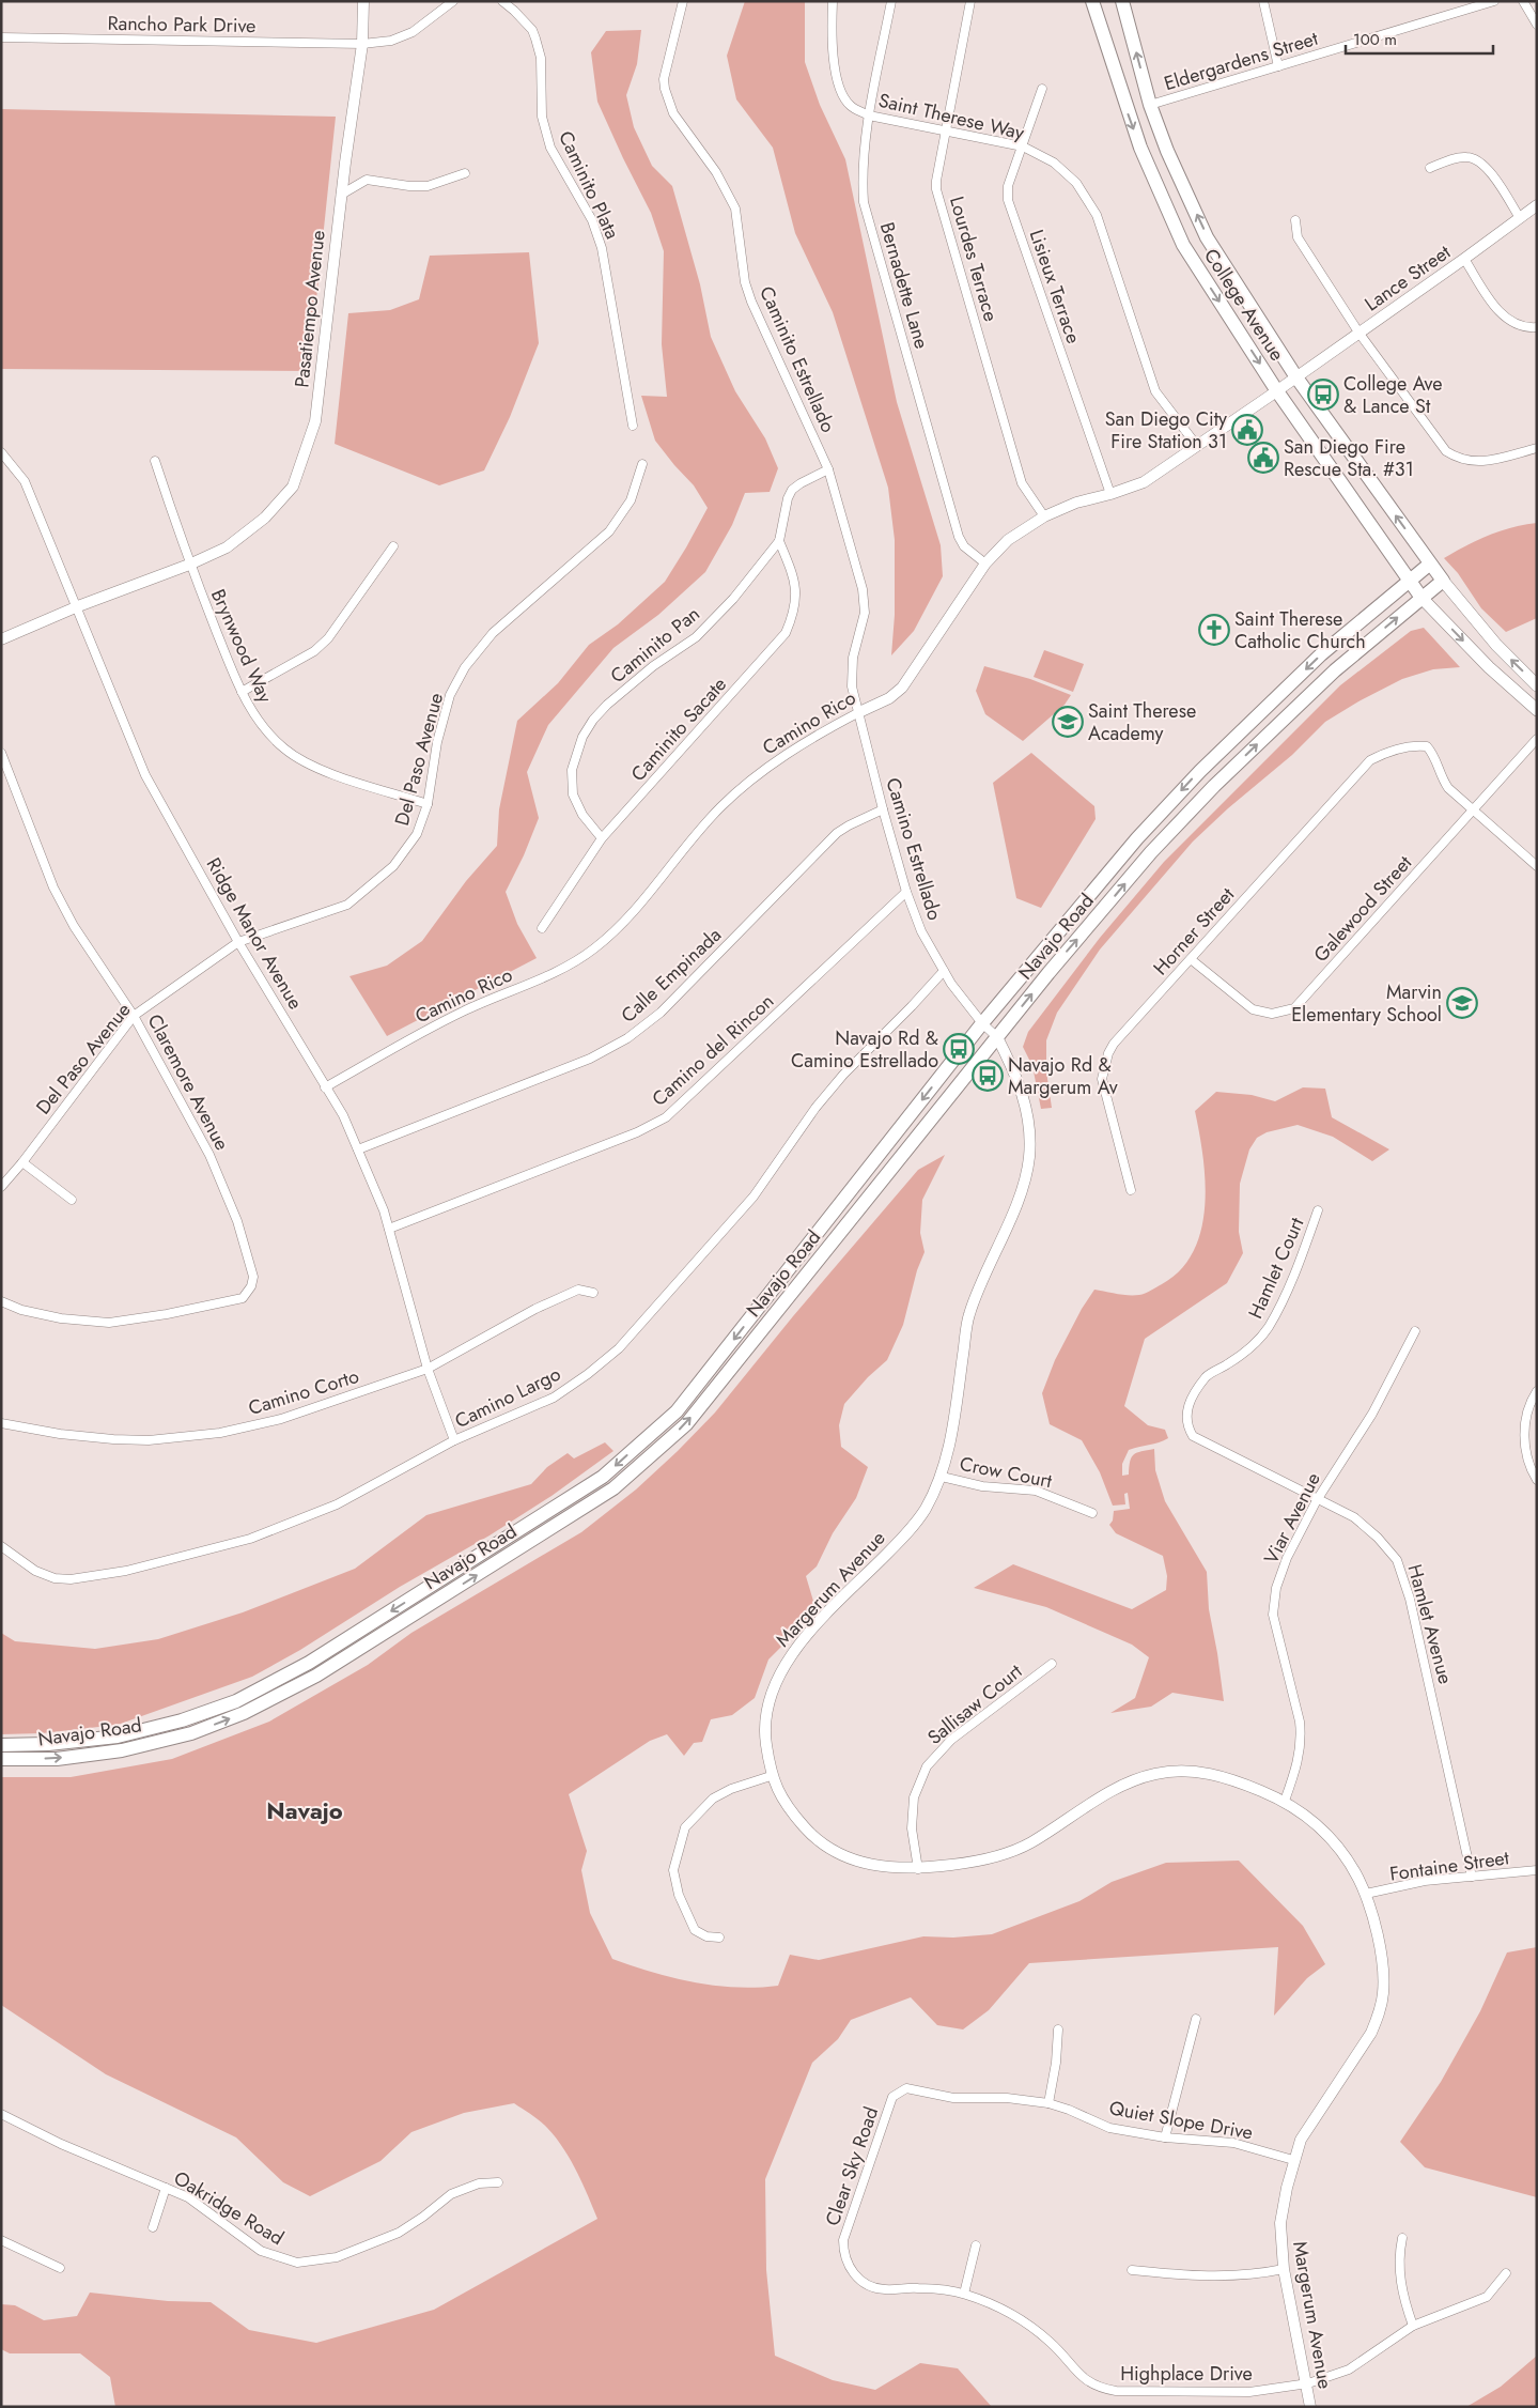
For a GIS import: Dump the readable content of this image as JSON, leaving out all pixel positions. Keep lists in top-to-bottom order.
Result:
{
  "streets": {
    "main road": ["College Avenue", "Navajo Road"],
    "street": [
      "Rancho Park Drive",
      "Eldergardens Street",
      "Saint Therese Way",
      "Caminito Plata",
      "Lourdes Terrace",
      "Lance Street",
      "Bernadette Lane",
      "Lisieux Terrace",
      "Pasatiempo Avenue",
      "Caminito Estrellado",
      "Caminito Pan",
      "Brynwood Way",
      "Camino Rico",
      "Caminito Sacate",
      "Del Paso Avenue",
      "Camino Estrellado",
      "Galewood Street",
      "Horner Street",
      "Ridge Manor Avenue",
      "Calle Empinada",
      "Camino del Rincon",
      "Claremore Avenue",
      "Hamlet Court",
      "Camino Corto",
      "Camino Largo",
      "Crow Court",
      "Viar Avenue",
      "Margerum Avenue",
      "Hamlet Avenue",
      "Sallisaw Court",
      "Fontaine Street",
      "Quiet Slope Drive",
      "Clear Sky Road",
      "Oakridge Road",
      "Highplace Drive"
    ]
  },
  "crossings": [
    ["Rancho Park Drive", "Pasatiempo Avenue"],
    ["Eldergardens Street", "College Avenue"],
    ["Saint Therese Way", "Lourdes Terrace"],
    ["Saint Therese Way", "Bernadette Lane"],
    ["Saint Therese Way", "Lisieux Terrace"],
    ["Saint Therese Way", "Camino Rico"],
    ["Lourdes Terrace", "Camino Rico"],
    ["Lance Street", "College Avenue"],
    ["Lance Street", "Camino Rico"],
    ["Bernadette Lane", "Camino Rico"],
    ["Lisieux Terrace", "Camino Rico"],
    ["College Avenue", "Camino Rico"],
    ["College Avenue", "Navajo Road"],
    ["Pasatiempo Avenue", "Brynwood Way"],
    ["Pasatiempo Avenue", "Ridge Manor Avenue"],
    ["Caminito Estrellado", "Caminito Pan"],
    ["Caminito Estrellado", "Camino Rico"],
    ["Caminito Estrellado", "Camino Estrellado"],
    ["Caminito Pan", "Caminito Sacate"],
    ["Brynwood Way", "Del Paso Avenue"],
    ["Camino Rico", "Camino Estrellado"],
    ["Camino Rico", "Ridge Manor Avenue"],
    ["Del Paso Avenue", "Ridge Manor Avenue"],
    ["Del Paso Avenue", "Claremore Avenue"],
    ["Camino Estrellado", "Navajo Road"],
    ["Camino Estrellado", "Calle Empinada"],
    ["Camino Estrellado", "Camino del Rincon"],
    ["Camino Estrellado", "Camino Largo"],
    ["Camino Estrellado", "Margerum Avenue"],
    ["Galewood Street", "Horner Street"],
    ["Ridge Manor Avenue", "Calle Empinada"],
    ["Ridge Manor Avenue", "Camino del Rincon"],
    ["Ridge Manor Avenue", "Camino Corto"],
    ["Ridge Manor Avenue", "Camino Largo"],
    ["Navajo Road", "Margerum Avenue"],
    ["Hamlet Court", "Hamlet Avenue"],
    ["Crow Court", "Margerum Avenue"],
    ["Viar Avenue", "Margerum Avenue"],
    ["Viar Avenue", "Hamlet Avenue"],
    ["Margerum Avenue", "Sallisaw Court"],
    ["Margerum Avenue", "Fontaine Street"],
    ["Margerum Avenue", "Quiet Slope Drive"],
    ["Margerum Avenue", "Highplace Drive"],
    ["Hamlet Avenue", "Fontaine Street"],
    ["Quiet Slope Drive", "Clear Sky Road"],
    ["Clear Sky Road", "Highplace Drive"]
  ],
  "districts": ["Navajo"],
  "places": {
    "bus stop": ["College Ave & Lance St", "Navajo Rd & Camino Estrellado", "Navajo Rd & Margerum Av"],
    "public building": ["San Diego City Fire Station 31", "San Diego Fire Rescue Sta. #31"],
    "church": ["Saint Therese Catholic Church"],
    "school or university": ["Saint Therese Academy", "Marvin Elementary School"]
  },
  "scale_bar": "100 m"
}
